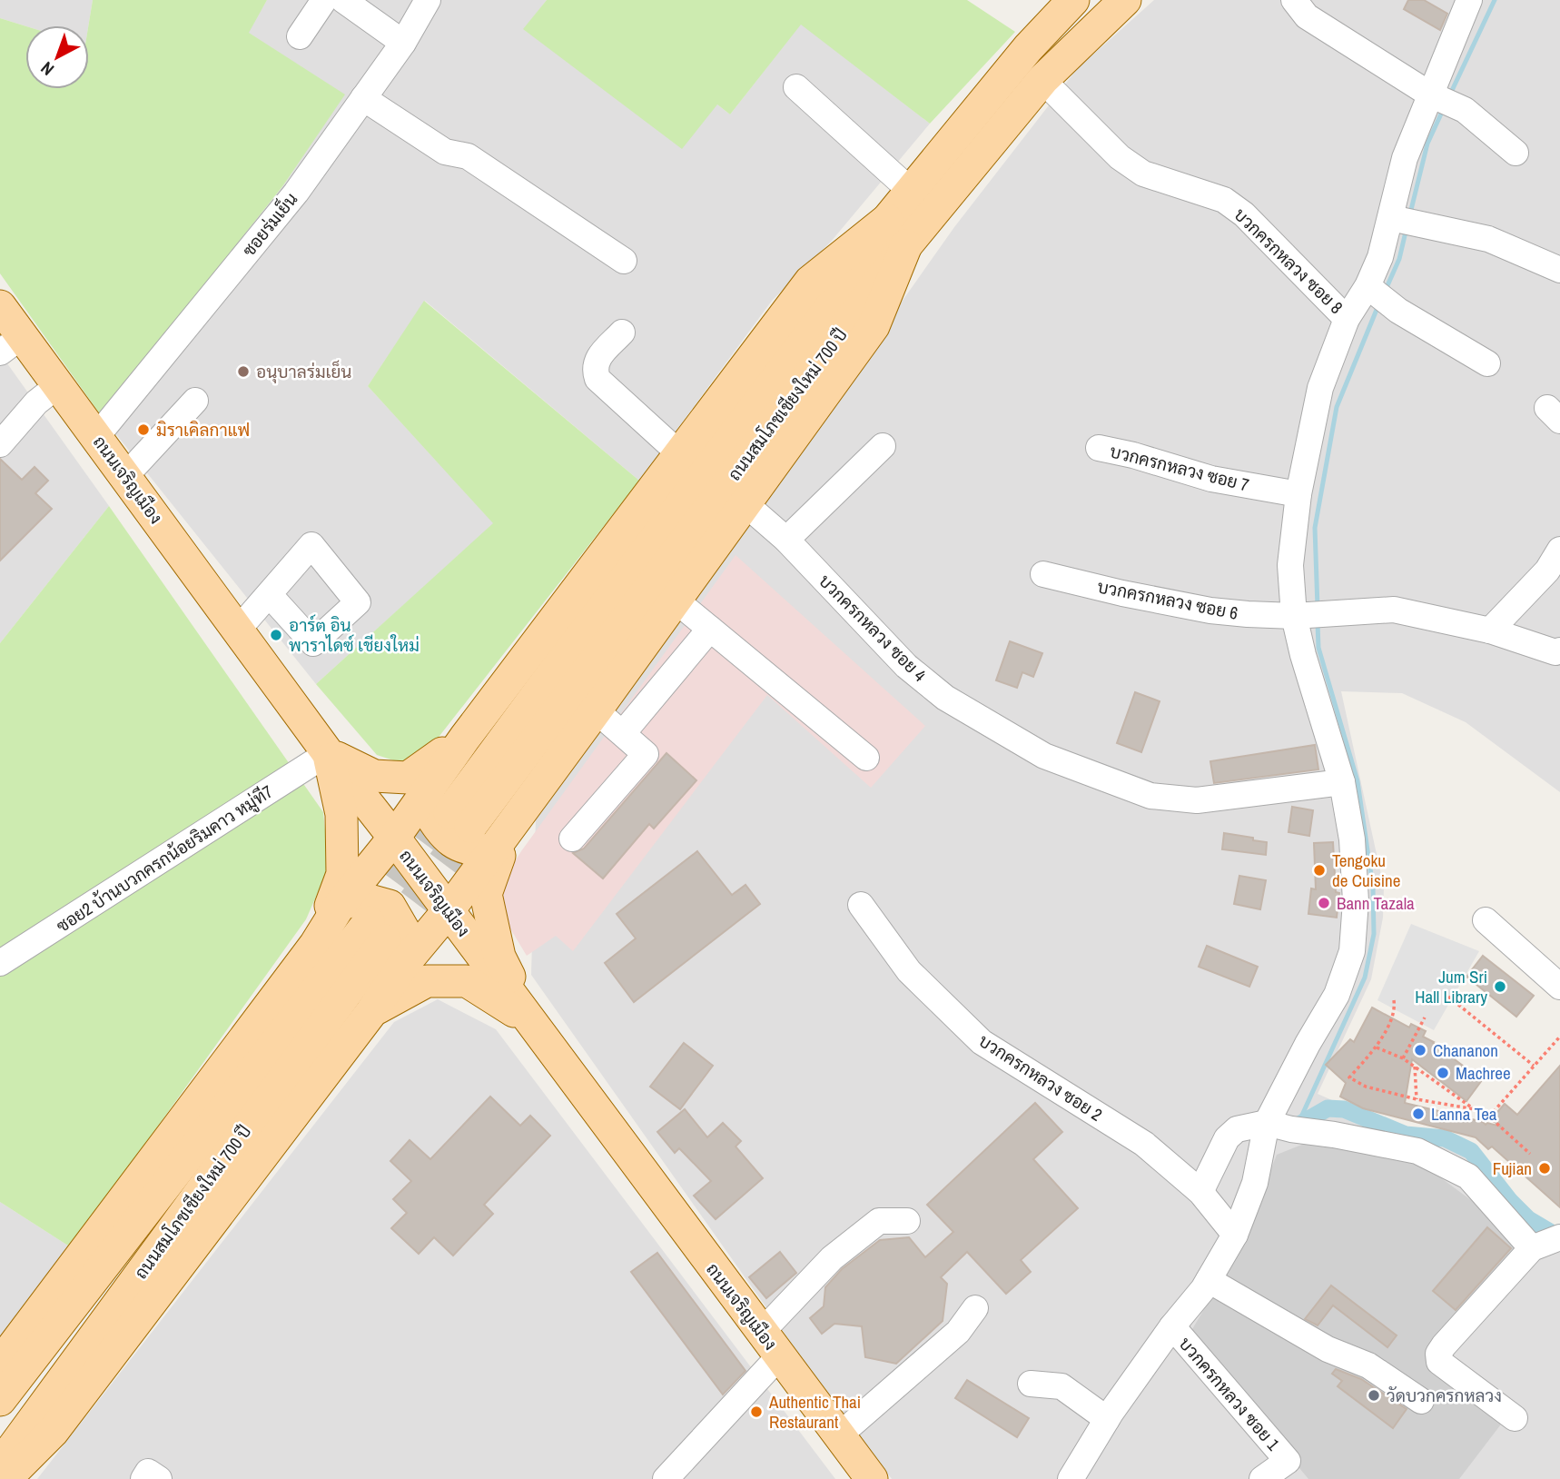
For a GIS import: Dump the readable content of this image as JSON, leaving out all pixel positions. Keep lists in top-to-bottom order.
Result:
{
  "streets": {
    "main road": ["ถนนสมโภชเชียงใหม่ 700 ปี", "ถนนเจริญเมือง"],
    "street": [
      "ซอยร่มเย็น",
      "บวกครกหลวง ซอย 8",
      "บวกครกหลวง ซอย 7",
      "บวกครกหลวง ซอย 6",
      "บวกครกหลวง ซอย 4",
      "ซอย2 บ้านบวกครกน้อยริมคาว หมู่ที7",
      "บวกครกหลวง ซอย 2",
      "บวกครกหลวง ซอย 1"
    ]
  },
  "crossings": [
    ["ซอยร่มเย็น", "ถนนเจริญเมือง"],
    ["บวกครกหลวง ซอย 8", "ถนนสมโภชเชียงใหม่ 700 ปี"],
    ["ถนนเจริญเมือง", "ซอย2 บ้านบวกครกน้อยริมคาว หมู่ที7"]
  ],
  "places": [
    "อนุบาลร่มเย็น",
    "มิราเคิลกาแฟ",
    "อาร์ต อิน พาราไดซ์ เชียงใหม่",
    "Tengoku de Cuisine",
    "Bann Tazala",
    "Jum Sri Hall Library",
    "Chananon",
    "Machree",
    "Lanna Tea",
    "Fujian",
    "วัดบวกครกหลวง",
    "Authentic Thai Restaurant"
  ],
  "north": "bottom left"
}
